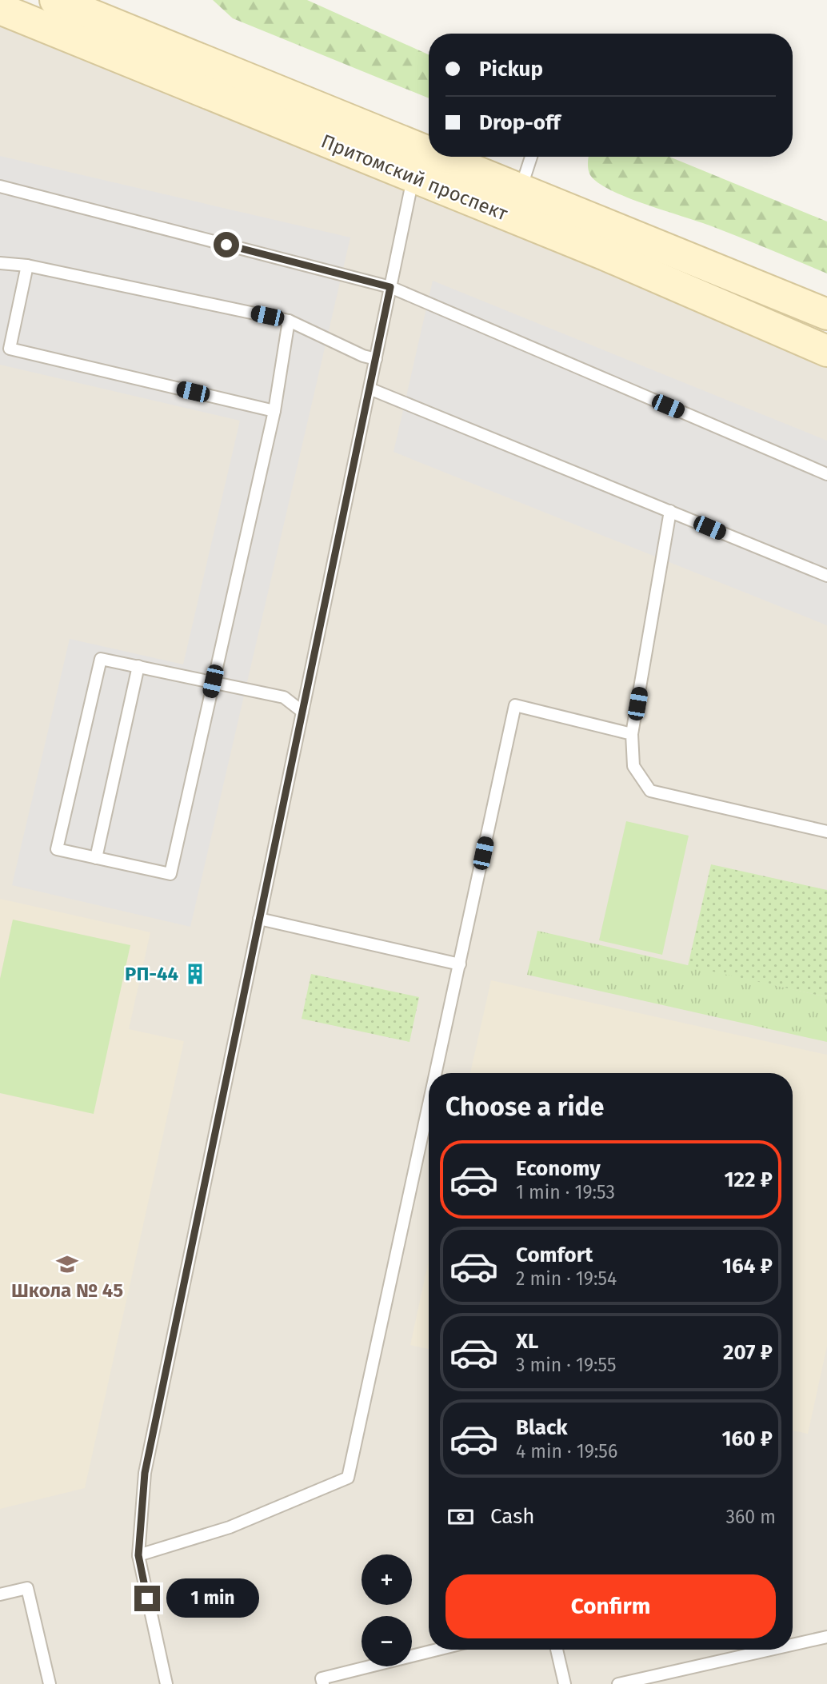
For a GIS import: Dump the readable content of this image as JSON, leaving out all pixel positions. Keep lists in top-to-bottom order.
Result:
{
  "streets": {
    "main road": ["Притомский проспект"]
  },
  "places": {
    "building": ["РП-44"],
    "school or university": ["Школа № 45"]
  },
  "page": {
    "banner": ["Pickup", "Drop-off"],
    "heading": "Choose a ride",
    "list": [
      {
        "name": "Economy",
        "note": "1 min · 19:53",
        "value": "122 ₽"
      },
      {
        "name": "Comfort",
        "note": "2 min · 19:54",
        "value": "164 ₽"
      },
      {
        "name": "XL",
        "note": "3 min · 19:55",
        "value": "207 ₽"
      },
      {
        "name": "Black",
        "note": "4 min · 19:56",
        "value": "160 ₽"
      }
    ],
    "pay": ["Cash", "360 m"],
    "map_buttons": ["+", "−"],
    "buttons": "Confirm",
    "bubble": "1 min"
  }
}
